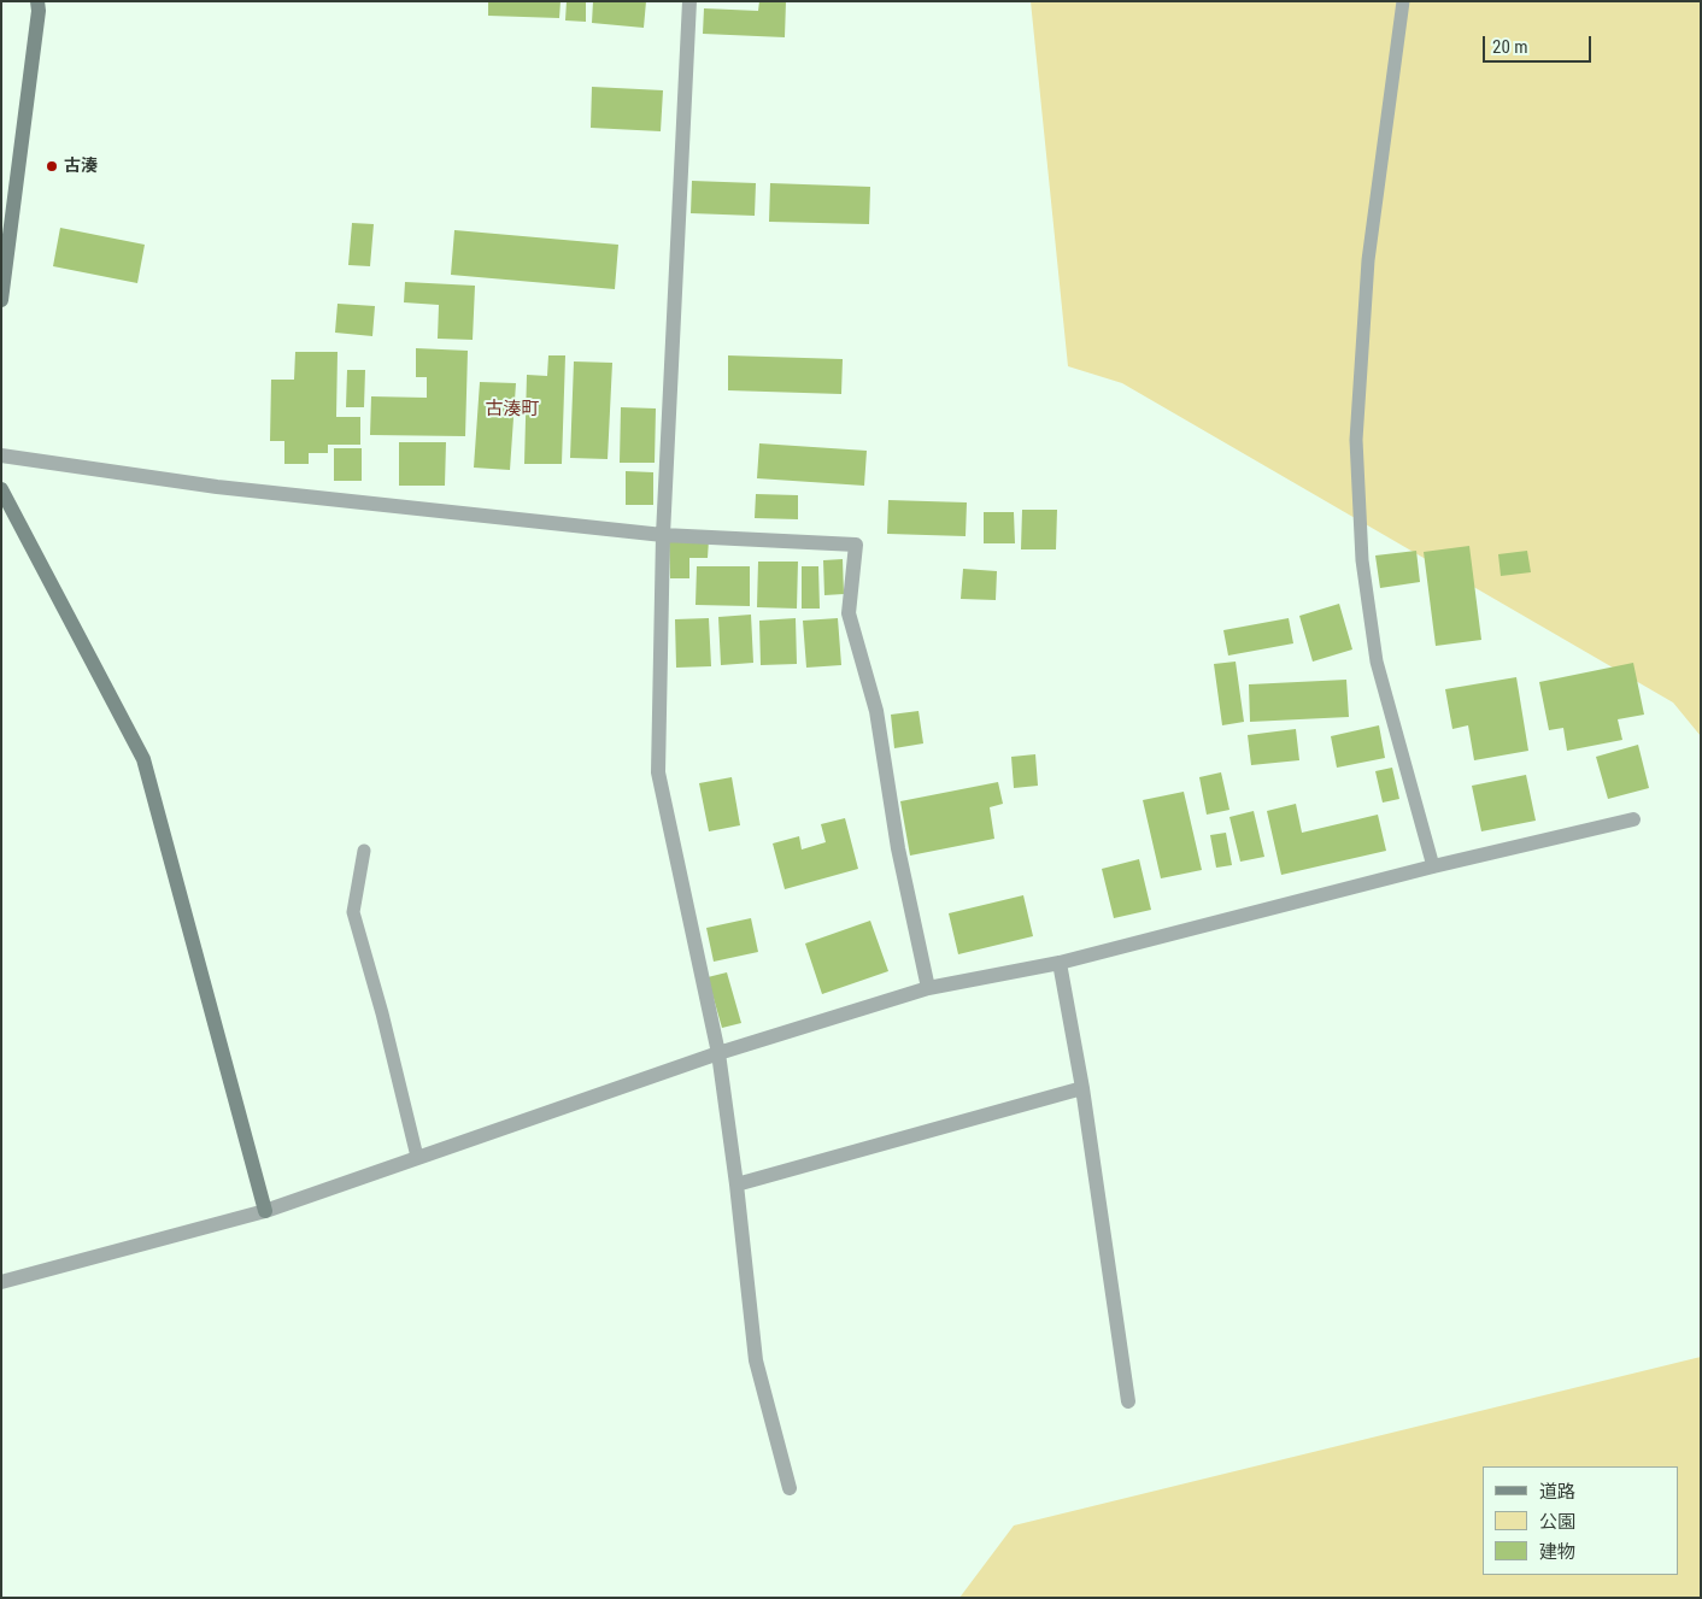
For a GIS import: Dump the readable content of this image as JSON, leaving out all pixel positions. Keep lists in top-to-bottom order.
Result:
{
  "districts": ["古湊町"],
  "places": ["古湊"],
  "legend": ["道路", "公園", "建物"],
  "scale_bar": "20 m"
}
